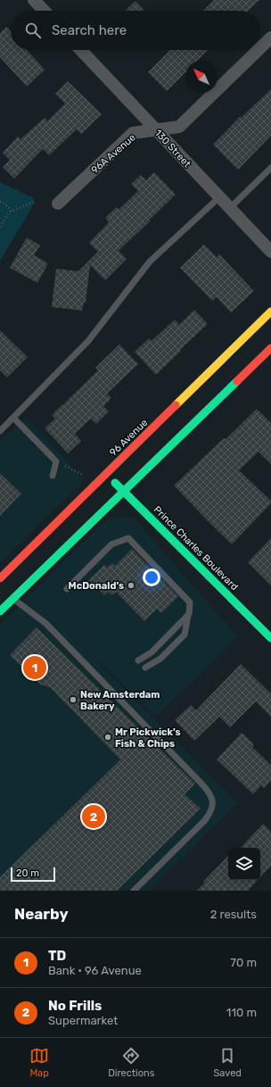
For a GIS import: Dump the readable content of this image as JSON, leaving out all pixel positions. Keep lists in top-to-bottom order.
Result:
{
  "streets": {
    "main road": ["96 Avenue", "Prince Charles Boulevard"],
    "street": ["130 Street", "96A Avenue"]
  },
  "crossings": [
    ["130 Street", "96A Avenue"],
    ["96 Avenue", "Prince Charles Boulevard"]
  ],
  "places": ["McDonald's", "New Amsterdam Bakery", "Mr Pickwick's Fish & Chips"],
  "scale_bar": "20 m",
  "north": "top left",
  "page": {
    "search": "Search here",
    "pins": ["1", "2"],
    "scale": "20 m",
    "heading": ["Nearby", "2 results"],
    "list": [
      {
        "mark": "1",
        "name": "TD",
        "note": "Bank · 96 Avenue",
        "value": "70 m"
      },
      {
        "mark": "2",
        "name": "No Frills",
        "note": "Supermarket",
        "value": "110 m"
      }
    ],
    "nav": ["Map", "Directions", "Saved"]
  }
}
